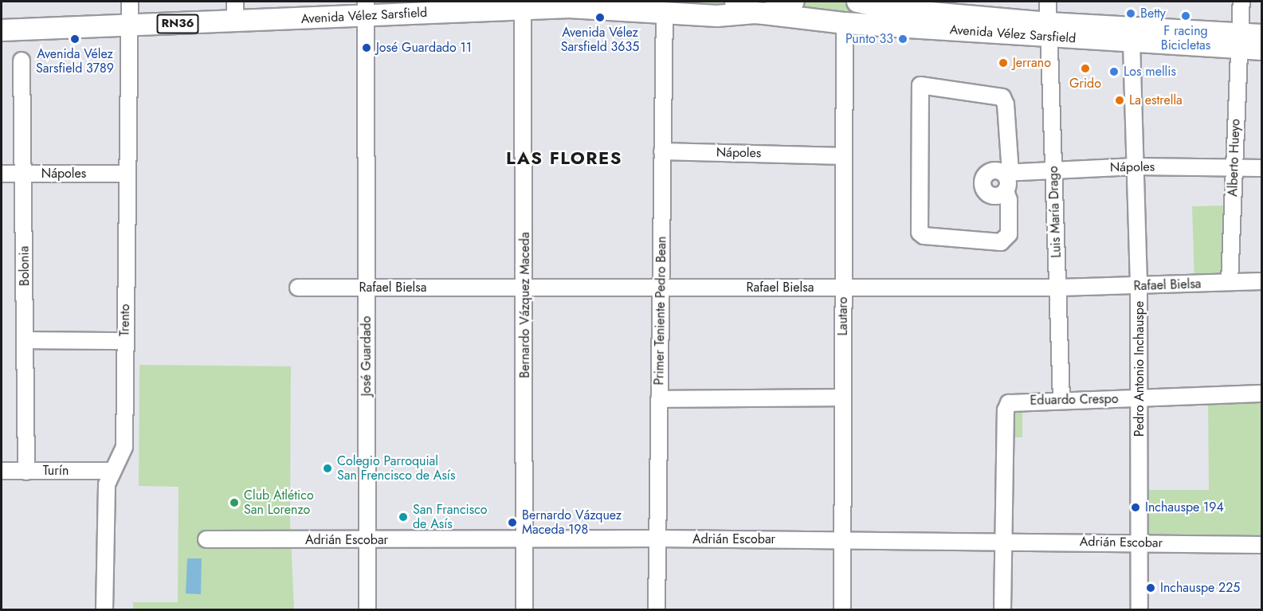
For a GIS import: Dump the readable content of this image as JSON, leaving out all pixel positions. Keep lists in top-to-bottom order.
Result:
{
  "streets": {
    "main road": ["Avenida Vélez Sarsfield", "RN36"],
    "street": [
      "Nápoles",
      "Alberto Hueyo",
      "Luis María Drago",
      "Bolonia",
      "Rafael Bielsa",
      "Bernardo Vázquez Maceda",
      "Primer Teniente Pedro Bean",
      "Lautaro",
      "Trento",
      "José Guardado",
      "Pedro Antonio Inchauspe",
      "Eduardo Crespo",
      "Turín",
      "Adrián Escobar"
    ]
  },
  "crossings": [
    ["Avenida Vélez Sarsfield", "RN36"],
    ["Avenida Vélez Sarsfield", "Alberto Hueyo"],
    ["Avenida Vélez Sarsfield", "Luis María Drago"],
    ["Avenida Vélez Sarsfield", "Bernardo Vázquez Maceda"],
    ["Avenida Vélez Sarsfield", "Primer Teniente Pedro Bean"],
    ["Avenida Vélez Sarsfield", "Lautaro"],
    ["Avenida Vélez Sarsfield", "Trento"],
    ["Avenida Vélez Sarsfield", "José Guardado"],
    ["Avenida Vélez Sarsfield", "Pedro Antonio Inchauspe"],
    ["Nápoles", "Alberto Hueyo"],
    ["Nápoles", "Luis María Drago"],
    ["Nápoles", "Bolonia"],
    ["Nápoles", "Primer Teniente Pedro Bean"],
    ["Nápoles", "Lautaro"],
    ["Nápoles", "Trento"],
    ["Nápoles", "Pedro Antonio Inchauspe"],
    ["Alberto Hueyo", "Rafael Bielsa"],
    ["Luis María Drago", "Rafael Bielsa"],
    ["Luis María Drago", "Eduardo Crespo"],
    ["Bolonia", "Turín"],
    ["Rafael Bielsa", "Bernardo Vázquez Maceda"],
    ["Rafael Bielsa", "Primer Teniente Pedro Bean"],
    ["Rafael Bielsa", "Lautaro"],
    ["Rafael Bielsa", "José Guardado"],
    ["Rafael Bielsa", "Pedro Antonio Inchauspe"],
    ["Bernardo Vázquez Maceda", "Adrián Escobar"],
    ["Primer Teniente Pedro Bean", "Adrián Escobar"],
    ["Lautaro", "Adrián Escobar"],
    ["Trento", "Turín"],
    ["José Guardado", "Adrián Escobar"],
    ["Pedro Antonio Inchauspe", "Eduardo Crespo"],
    ["Pedro Antonio Inchauspe", "Adrián Escobar"],
    ["Eduardo Crespo", "Adrián Escobar"]
  ],
  "districts": ["LAS FLORES"],
  "places": [
    "Betty",
    "F racing Bicicletas",
    "Avenida Vélez Sarsfield 3635",
    "Avenida Vélez Sarsfield 3789",
    "Punto 33",
    "José Guardado 11",
    "Jerrano",
    "Grido",
    "Los mellis",
    "La estrella",
    "Colegio Parroquial San Frencisco de Asís",
    "Club Atlético San Lorenzo",
    "Inchauspe 194",
    "San Francisco de Asís",
    "Bernardo Vázquez Maceda 198",
    "Inchauspe 225"
  ]
}
